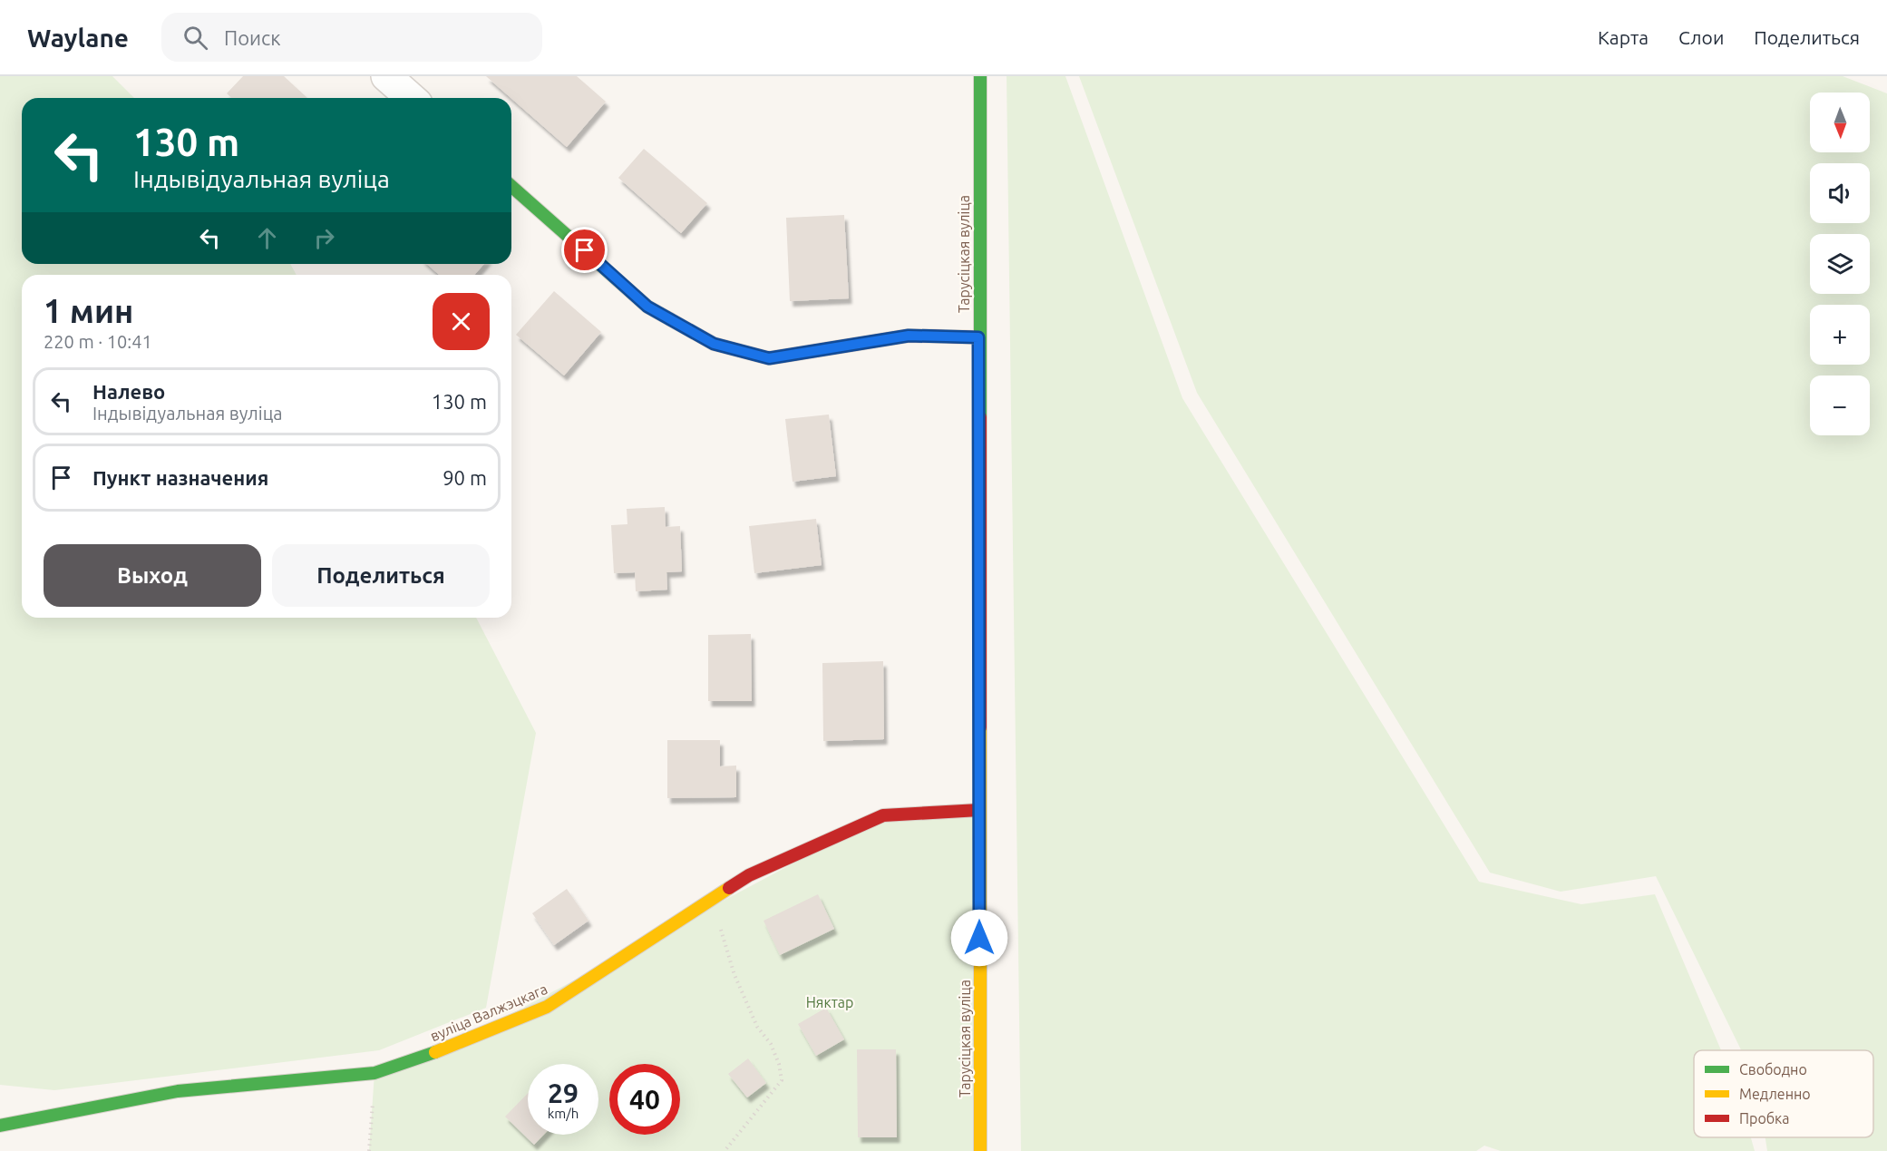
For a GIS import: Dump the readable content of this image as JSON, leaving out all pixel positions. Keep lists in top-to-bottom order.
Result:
{
  "streets": {
    "street": ["Тарусіцкая вуліца", "вуліца Валжэцкага"]
  },
  "crossings": [
    ["Тарусіцкая вуліца", "вуліца Валжэцкага"]
  ],
  "parks": ["Няктар"],
  "legend": ["Свободно", "Медленно", "Пробка"],
  "north": "bottom",
  "page": {
    "header": "Waylane",
    "search": "Поиск",
    "nav": ["Карта", "Слои", "Поделиться"],
    "map_buttons": ["+", "−"],
    "turn": ["130 m", "Індывідуальная вуліца"],
    "heading": ["1 мин", "220 m · 10:41"],
    "list": [
      {
        "name": "Налево",
        "note": "Індывідуальная вуліца",
        "value": "130 m"
      },
      {
        "name": "Пункт назначения",
        "value": "90 m"
      }
    ],
    "buttons": ["Выход", "Поделиться"],
    "speed": "29 km/h",
    "limit": "40"
  }
}
